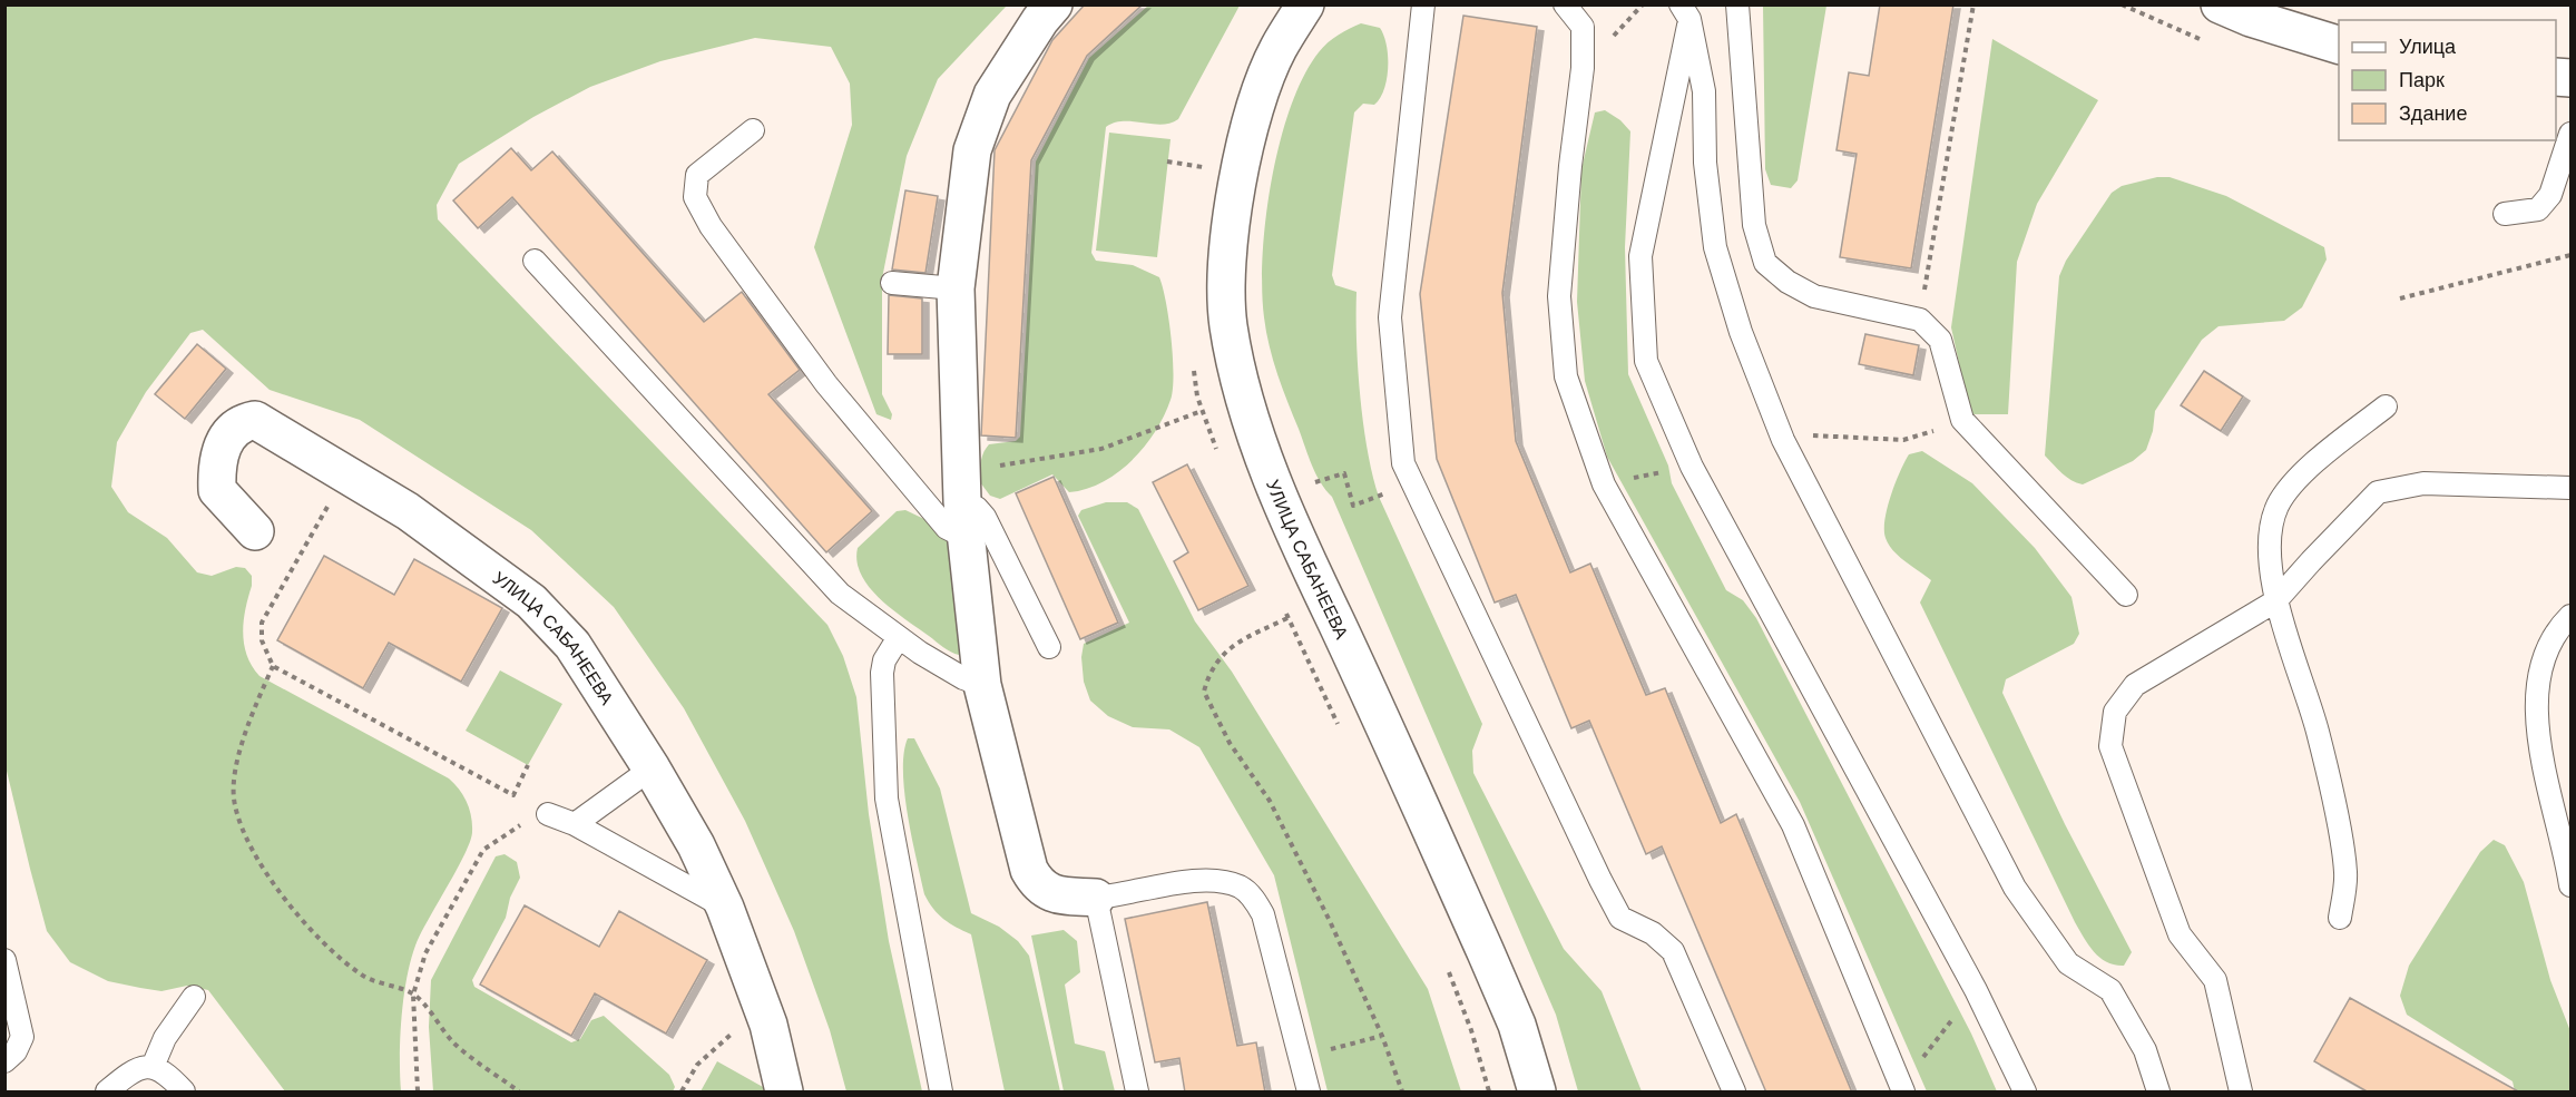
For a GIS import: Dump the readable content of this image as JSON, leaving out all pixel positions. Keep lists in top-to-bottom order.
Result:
{
  "streets": {
    "street": ["УЛИЦА САБАНЕЕВА"]
  },
  "legend": ["Улица", "Парк", "Здание"]
}
